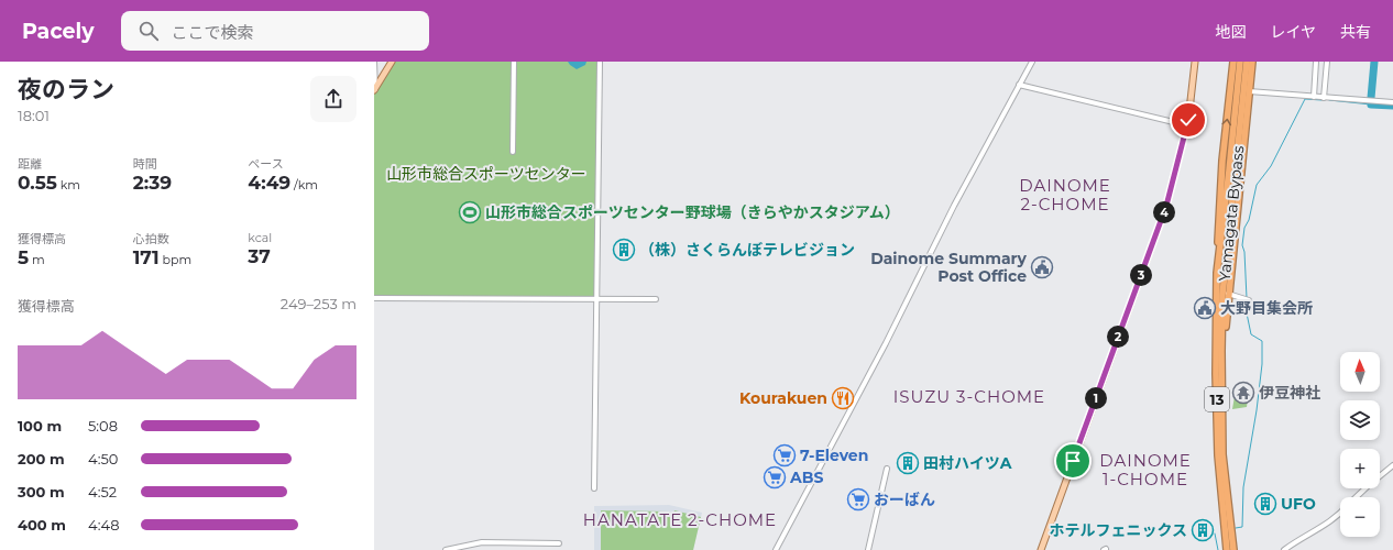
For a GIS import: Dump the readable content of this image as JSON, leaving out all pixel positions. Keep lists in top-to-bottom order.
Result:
{
  "streets": {
    "highway": ["Yamagata Bypass", "13"]
  },
  "districts": [
    "DAINOME 2-CHOME",
    "ISUZU 3-CHOME",
    "DAINOME 1-CHOME",
    "HANATATE 2-CHOME"
  ],
  "parks": ["山形市総合スポーツセンター"],
  "places": {
    "sports": ["山形市総合スポーツセンター野球場（きらやかスタジアム）"],
    "building": [
      "（株）さくらんぼテレビジョン",
      "田村ハイツA",
      "UFO",
      "ホテルフェニックス"
    ],
    "public building": ["Dainome Summary Post Office", "大野目集会所"],
    "temple": ["伊豆神社"],
    "restaurant": ["Kourakuen"],
    "supermarket": ["7-Eleven", "ABS", "おーばん"]
  },
  "north": "top",
  "page": {
    "header": "Pacely",
    "search": "ここで検索",
    "nav": ["地図", "レイヤ", "共有"],
    "heading": ["夜のラン", "18:01"],
    "stats": [
      ["距離", "0.55 km"],
      ["時間", "2:39"],
      ["ペース", "4:49 /km"],
      ["獲得標高", "5 m"],
      ["心拍数", "171 bpm"],
      ["kcal", "37"]
    ],
    "pins": [
      "4",
      "3",
      "2",
      "1"
    ],
    "chart": ["獲得標高", "249–253 m"],
    "map_buttons": ["+", "−"],
    "list": [
      {
        "name": "100 m",
        "note": "5:08"
      },
      {
        "name": "200 m",
        "note": "4:50"
      },
      {
        "name": "300 m",
        "note": "4:52"
      },
      {
        "name": "400 m",
        "note": "4:48"
      }
    ]
  }
}
